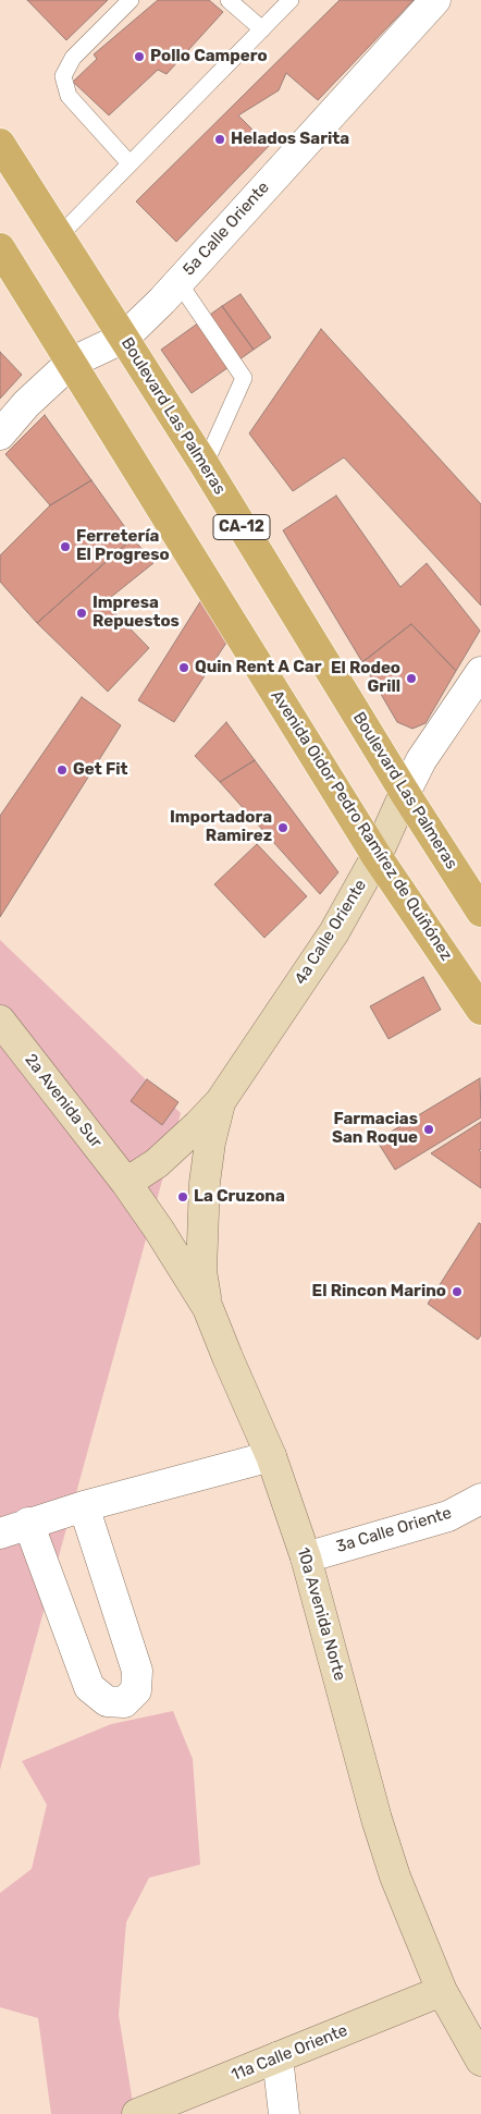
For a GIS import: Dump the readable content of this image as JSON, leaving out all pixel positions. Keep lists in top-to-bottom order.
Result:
{
  "streets": {
    "main road": ["Boulevard Las Palmeras", "CA-12", "Avenida Oidor Pedro Ramírez de Quiñónez"],
    "street": [
      "5a Calle Oriente",
      "4a Calle Oriente",
      "2a Avenida Sur",
      "3a Calle Oriente",
      "10a Avenida Norte",
      "11a Calle Oriente"
    ]
  },
  "crossings": [
    ["5a Calle Oriente", "Boulevard Las Palmeras"],
    ["5a Calle Oriente", "Avenida Oidor Pedro Ramírez de Quiñónez"],
    ["Boulevard Las Palmeras", "4a Calle Oriente"],
    ["Avenida Oidor Pedro Ramírez de Quiñónez", "4a Calle Oriente"],
    ["4a Calle Oriente", "2a Avenida Sur"],
    ["4a Calle Oriente", "10a Avenida Norte"],
    ["2a Avenida Sur", "10a Avenida Norte"],
    ["3a Calle Oriente", "10a Avenida Norte"],
    ["10a Avenida Norte", "11a Calle Oriente"]
  ],
  "places": [
    "Pollo Campero",
    "Helados Sarita",
    "Ferretería El Progreso",
    "Impresa Repuestos",
    "Quin Rent A Car",
    "El Rodeo Grill",
    "Get Fit",
    "Importadora Ramirez",
    "Farmacias San Roque",
    "La Cruzona",
    "El Rincon Marino"
  ]
}
